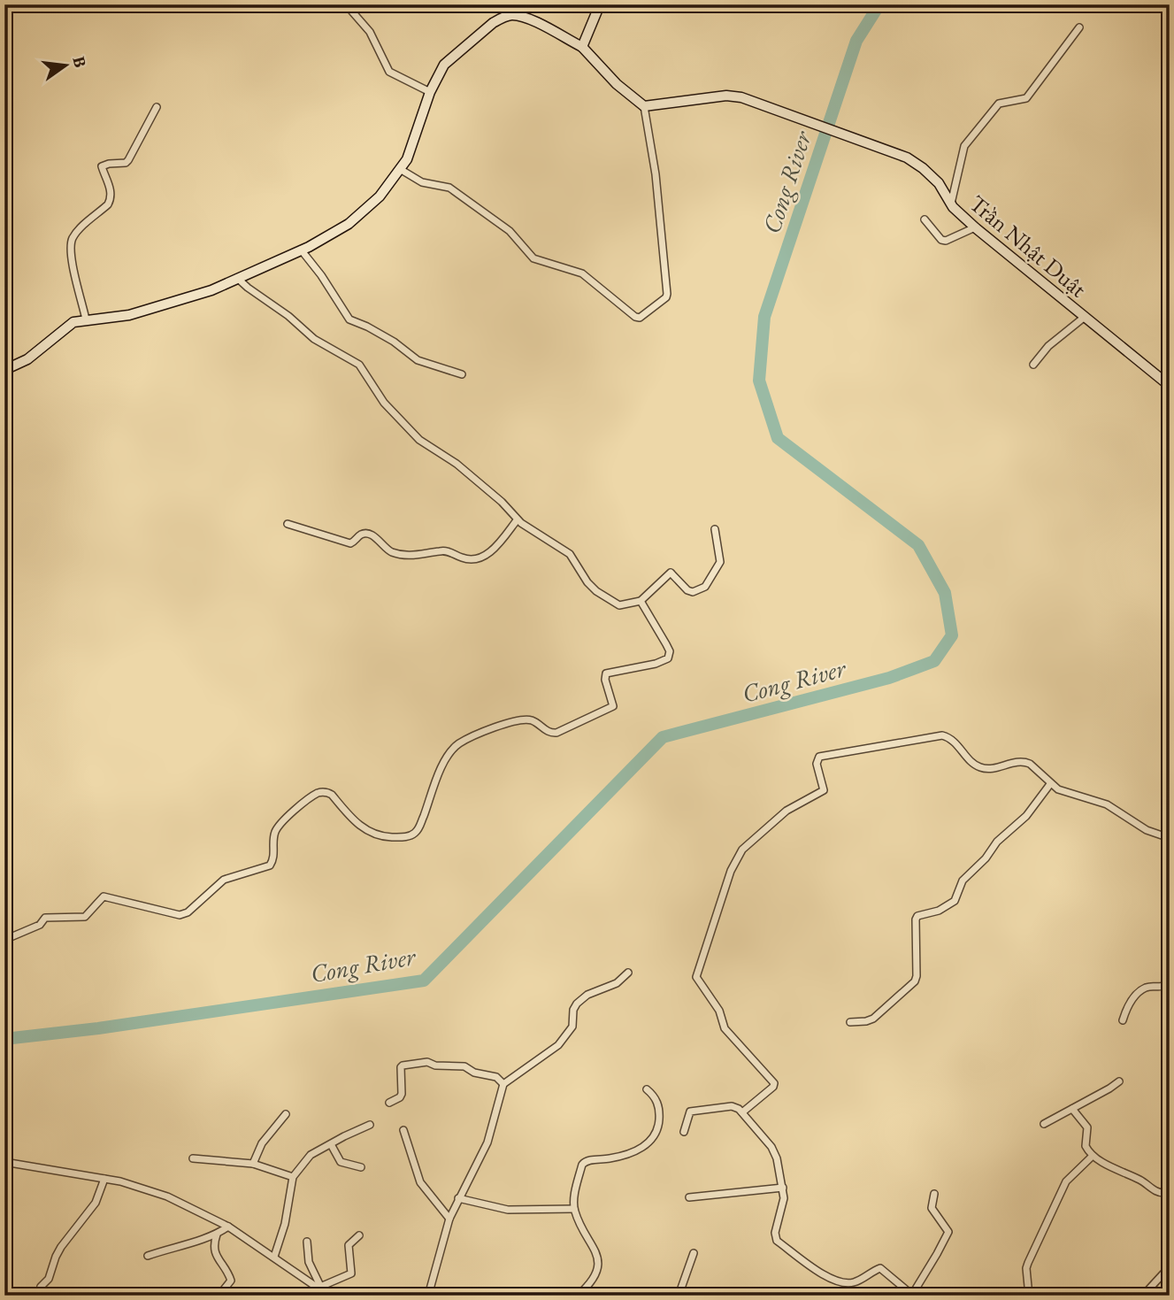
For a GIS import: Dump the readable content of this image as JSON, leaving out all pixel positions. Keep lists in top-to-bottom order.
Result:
{
  "streets": {
    "main road": ["Trần Nhật Duật"]
  },
  "water": ["Cong River"],
  "north": "right"
}
